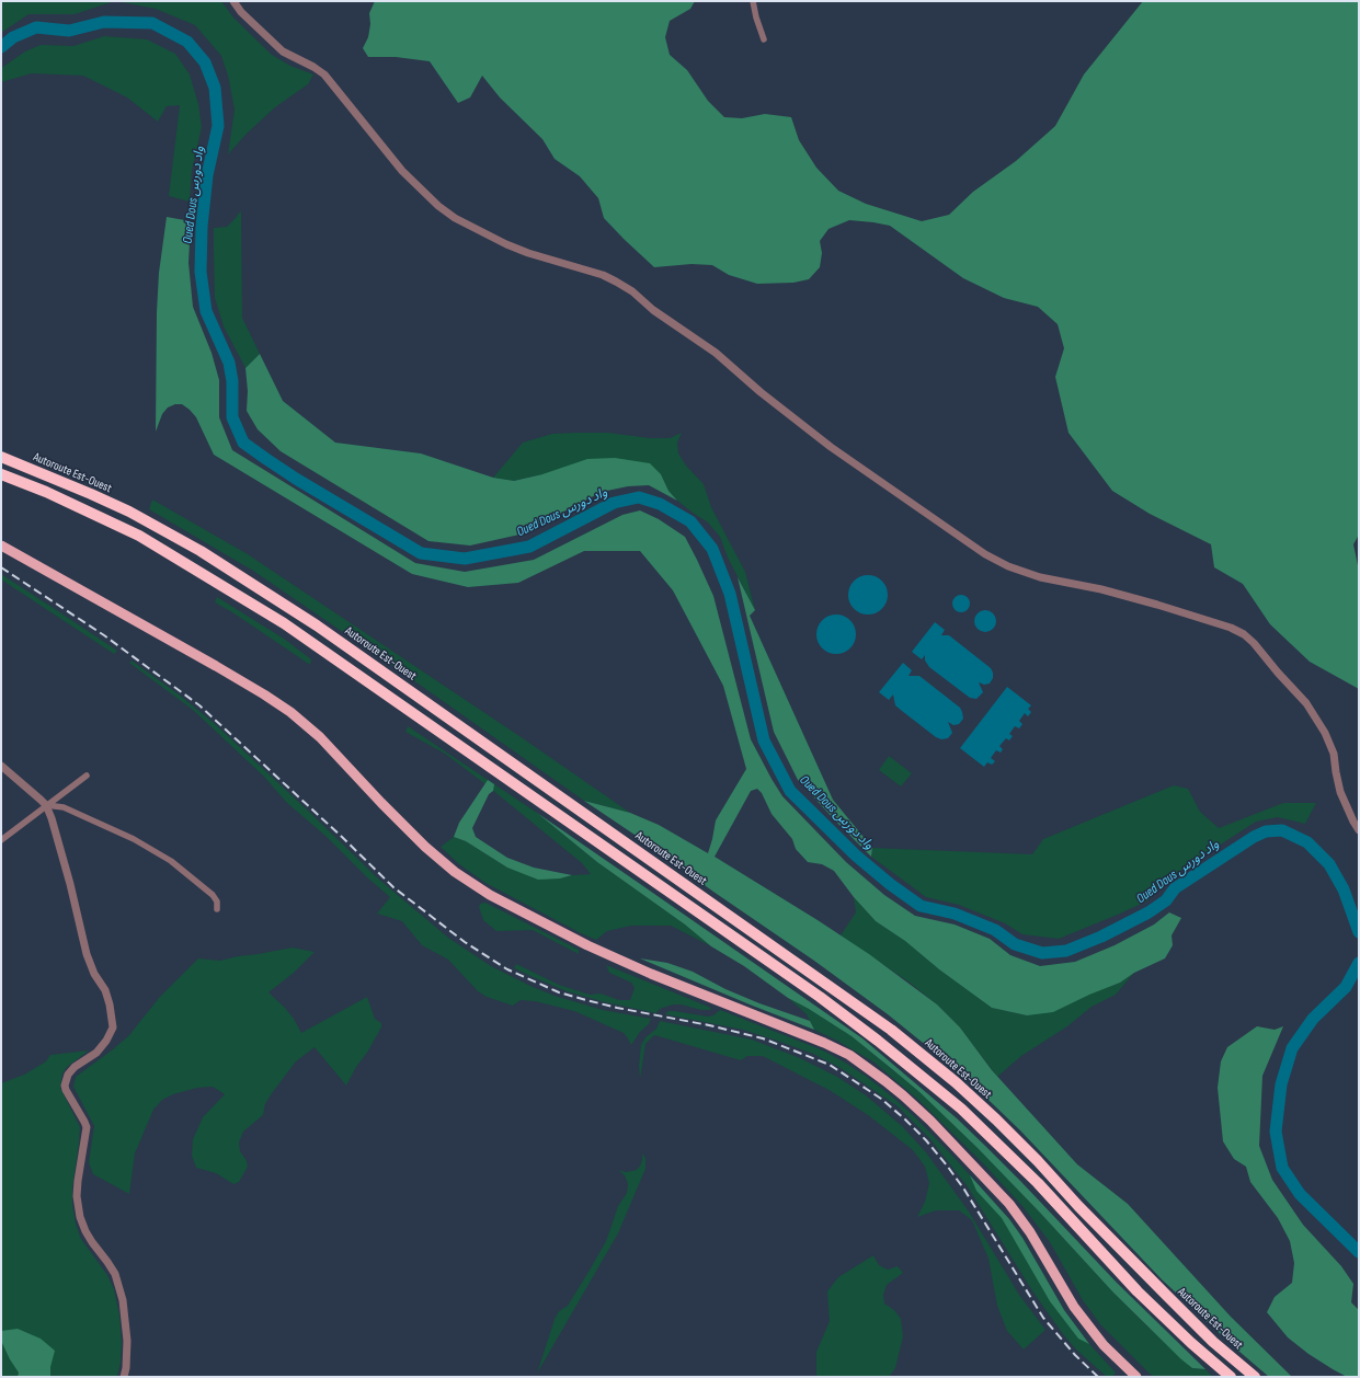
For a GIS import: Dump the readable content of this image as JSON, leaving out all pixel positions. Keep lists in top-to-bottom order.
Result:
{
  "streets": {
    "highway": ["Autoroute Est-Ouest"]
  },
  "water": ["Oued Dous واد دورس"]
}
